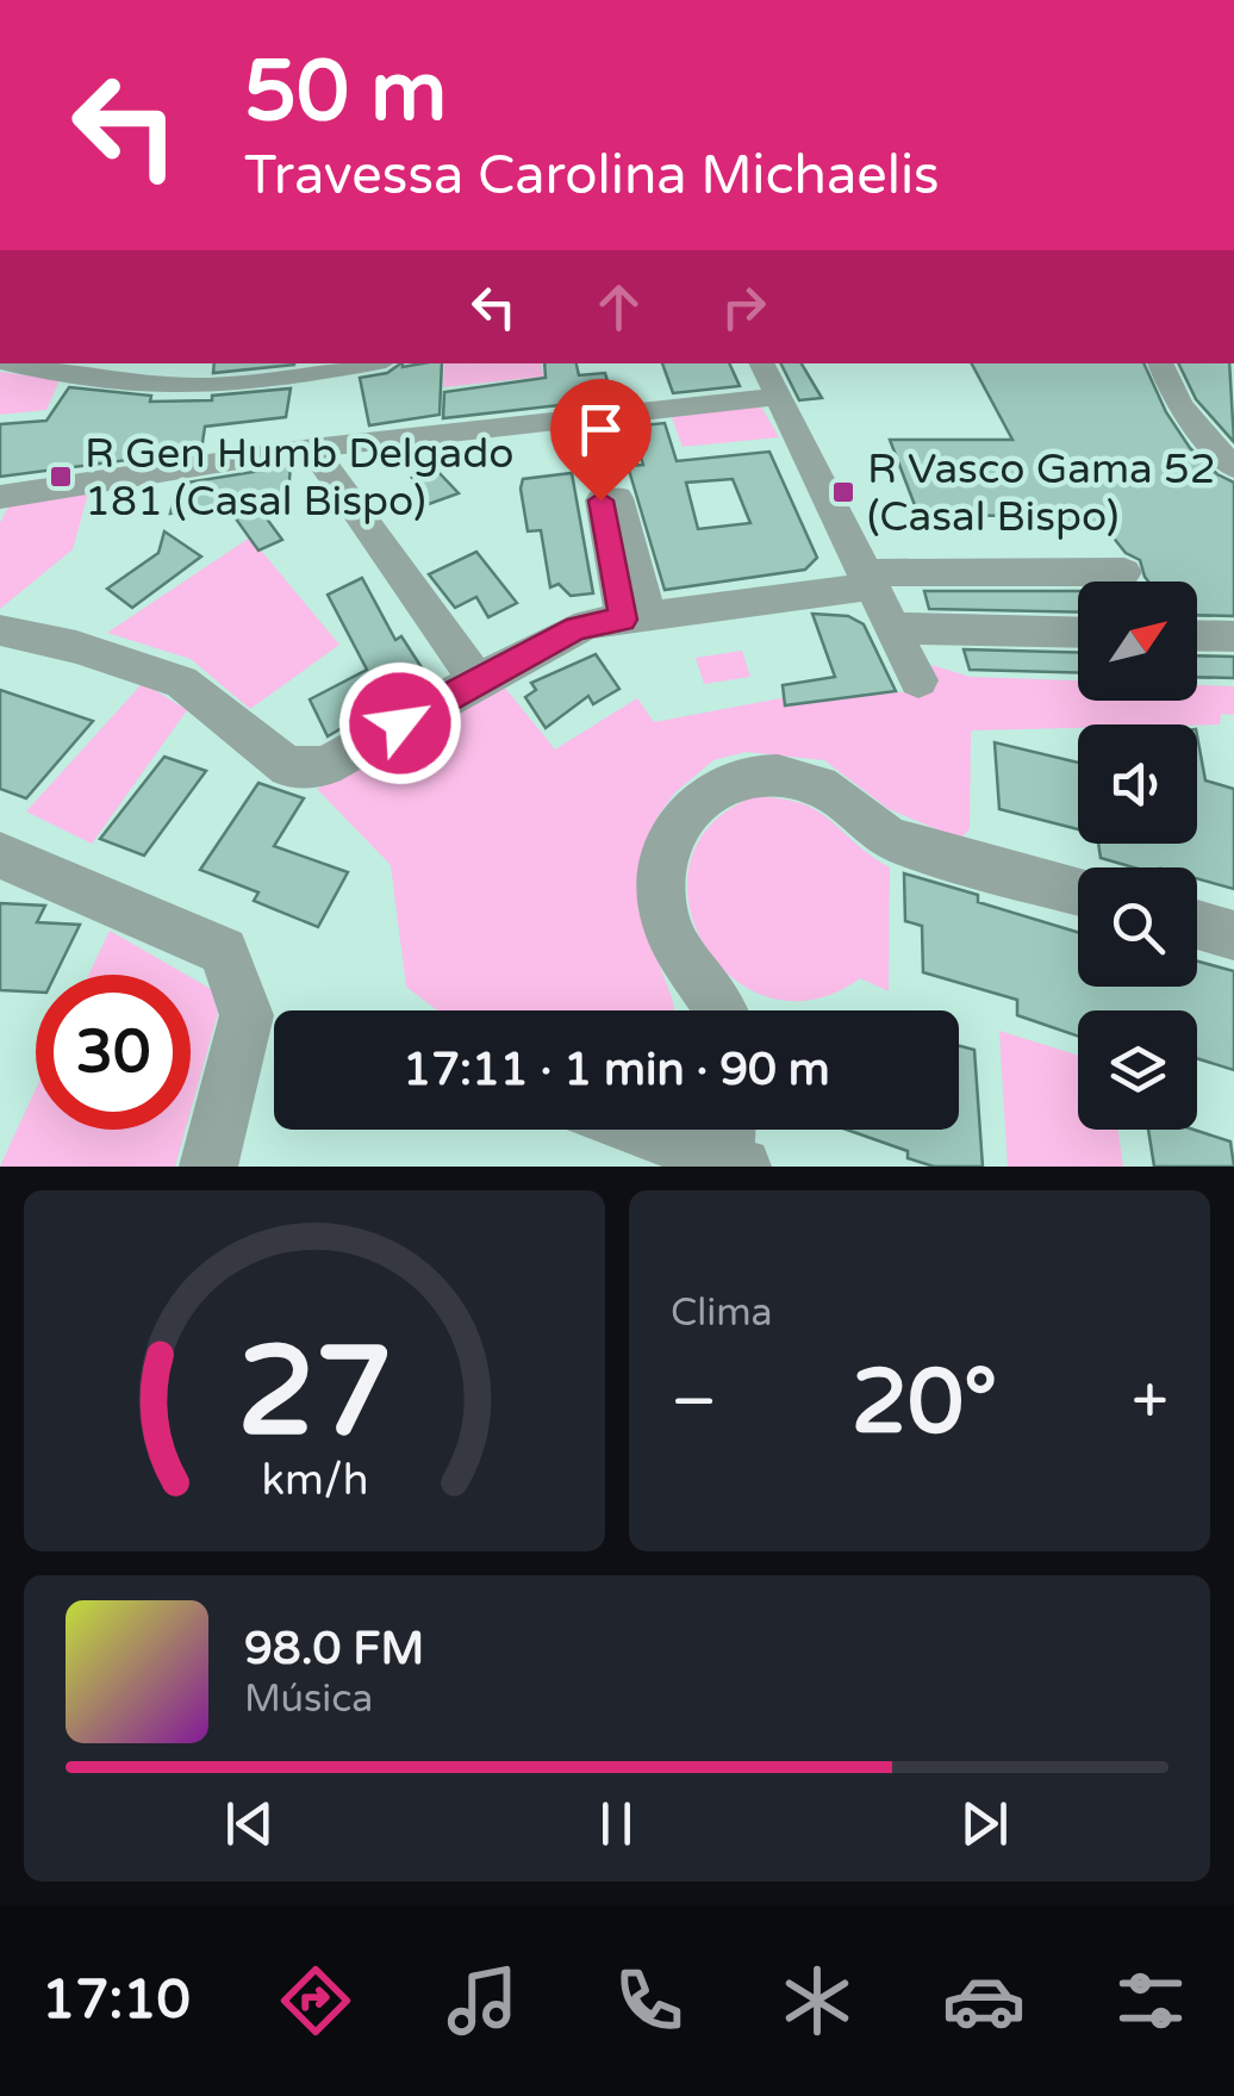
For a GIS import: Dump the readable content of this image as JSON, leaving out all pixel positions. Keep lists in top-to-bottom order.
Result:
{
  "places": {
    "transit": ["R Gen Humb Delgado 181 (Casal Bispo)", "R Vasco Gama 52 (Casal Bispo)"]
  },
  "north": "top right",
  "page": {
    "turn": ["50 m", "Travessa Carolina Michaelis"],
    "limit": "30",
    "trip": "17:11 · 1 min · 90 m",
    "tile": "Clima",
    "heat": ["−", "20°", "+"],
    "song": ["98.0 FM", "Música"],
    "tabs": "17:10",
    "gauge": ["27", "km/h"]
  }
}
